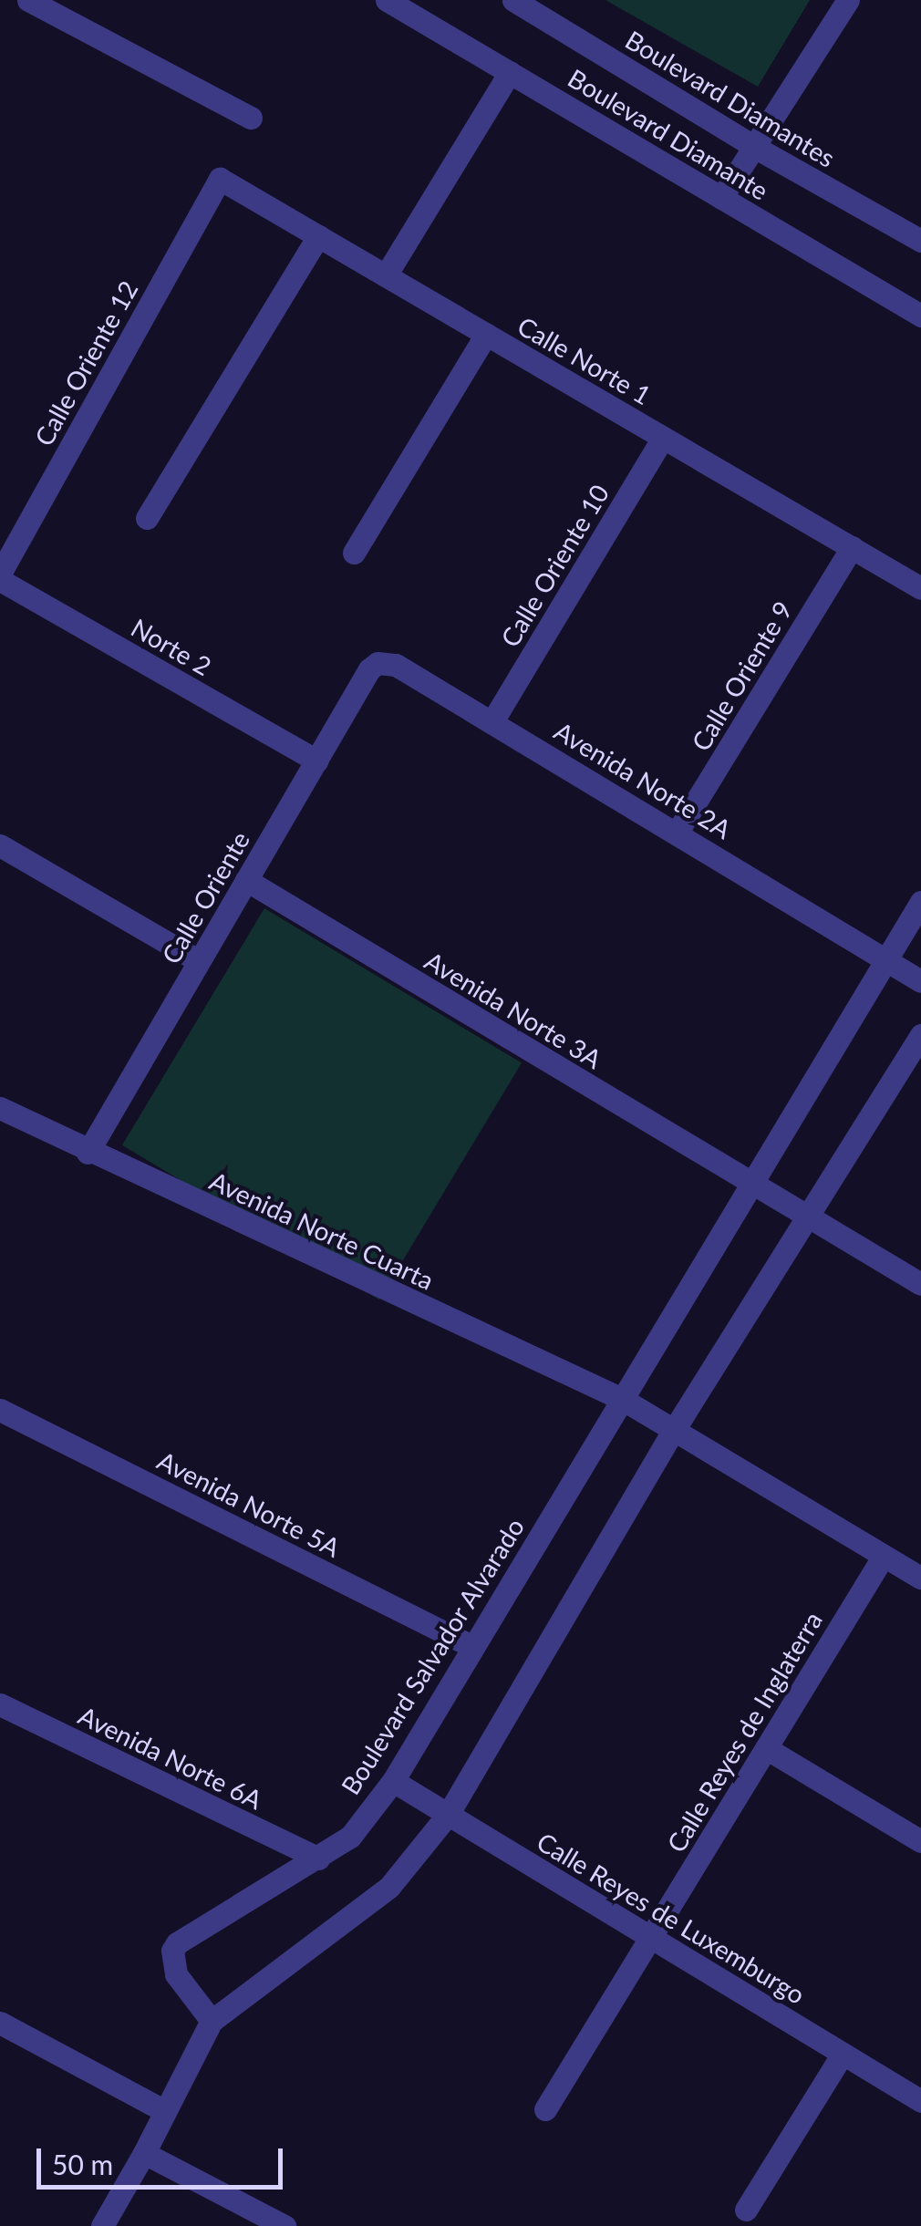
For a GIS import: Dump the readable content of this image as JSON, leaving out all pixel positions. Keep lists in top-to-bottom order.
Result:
{
  "streets": {
    "street": [
      "Boulevard Diamantes",
      "Boulevard Diamante",
      "Calle Norte 1",
      "Calle Oriente 12",
      "Calle Oriente 10",
      "Norte 2",
      "Calle Oriente 9",
      "Avenida Norte 2A",
      "Calle Oriente",
      "Avenida Norte 3A",
      "Avenida Norte Cuarta",
      "Avenida Norte 5A",
      "Boulevard Salvador Alvarado",
      "Calle Reyes de Inglaterra",
      "Avenida Norte 6A",
      "Calle Reyes de Luxemburgo"
    ]
  },
  "crossings": [
    ["Calle Norte 1", "Calle Oriente 12"],
    ["Calle Norte 1", "Calle Oriente 10"],
    ["Calle Norte 1", "Calle Oriente 9"],
    ["Calle Oriente 12", "Norte 2"],
    ["Calle Oriente 10", "Avenida Norte 2A"],
    ["Norte 2", "Calle Oriente"],
    ["Calle Oriente 9", "Avenida Norte 2A"],
    ["Avenida Norte 2A", "Calle Oriente"],
    ["Avenida Norte 2A", "Boulevard Salvador Alvarado"],
    ["Calle Oriente", "Avenida Norte 3A"],
    ["Calle Oriente", "Avenida Norte Cuarta"],
    ["Avenida Norte 3A", "Boulevard Salvador Alvarado"],
    ["Avenida Norte Cuarta", "Boulevard Salvador Alvarado"],
    ["Avenida Norte Cuarta", "Calle Reyes de Inglaterra"],
    ["Avenida Norte 5A", "Boulevard Salvador Alvarado"],
    ["Boulevard Salvador Alvarado", "Avenida Norte 6A"],
    ["Boulevard Salvador Alvarado", "Calle Reyes de Luxemburgo"],
    ["Calle Reyes de Inglaterra", "Calle Reyes de Luxemburgo"]
  ],
  "scale_bar": "50 m"
}
